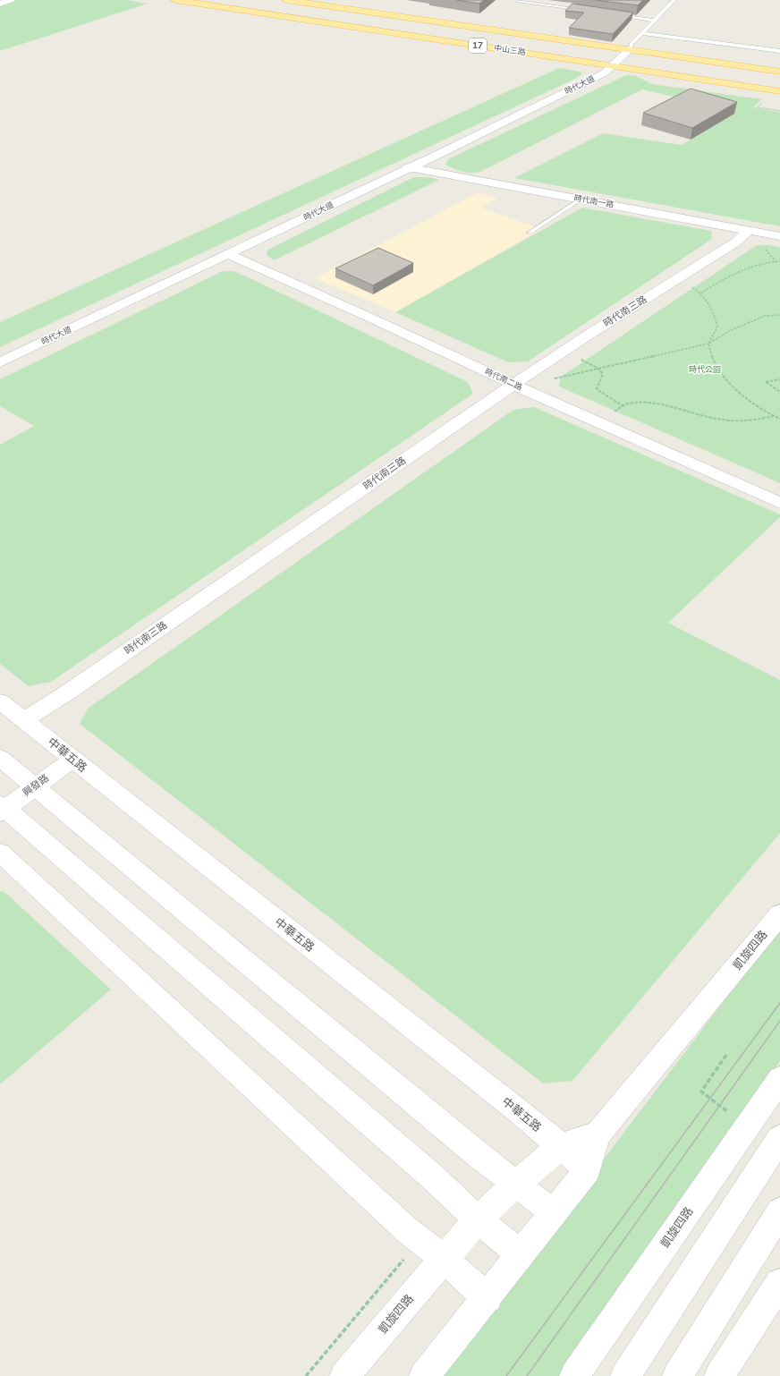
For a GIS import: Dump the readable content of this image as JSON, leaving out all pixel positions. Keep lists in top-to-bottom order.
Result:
{
  "streets": {
    "main road": ["17", "中山三路"],
    "street": [
      "時代大道",
      "時代南一路",
      "時代南三路",
      "時代南二路",
      "中華五路",
      "興發路",
      "凱旋四路"
    ]
  },
  "crossings": [
    ["中山三路", "時代大道"],
    ["時代大道", "時代南一路"],
    ["時代大道", "時代南二路"],
    ["時代南一路", "時代南三路"],
    ["時代南三路", "時代南二路"],
    ["時代南三路", "中華五路"],
    ["中華五路", "興發路"],
    ["中華五路", "凱旋四路"]
  ],
  "parks": ["時代公園"]
}
